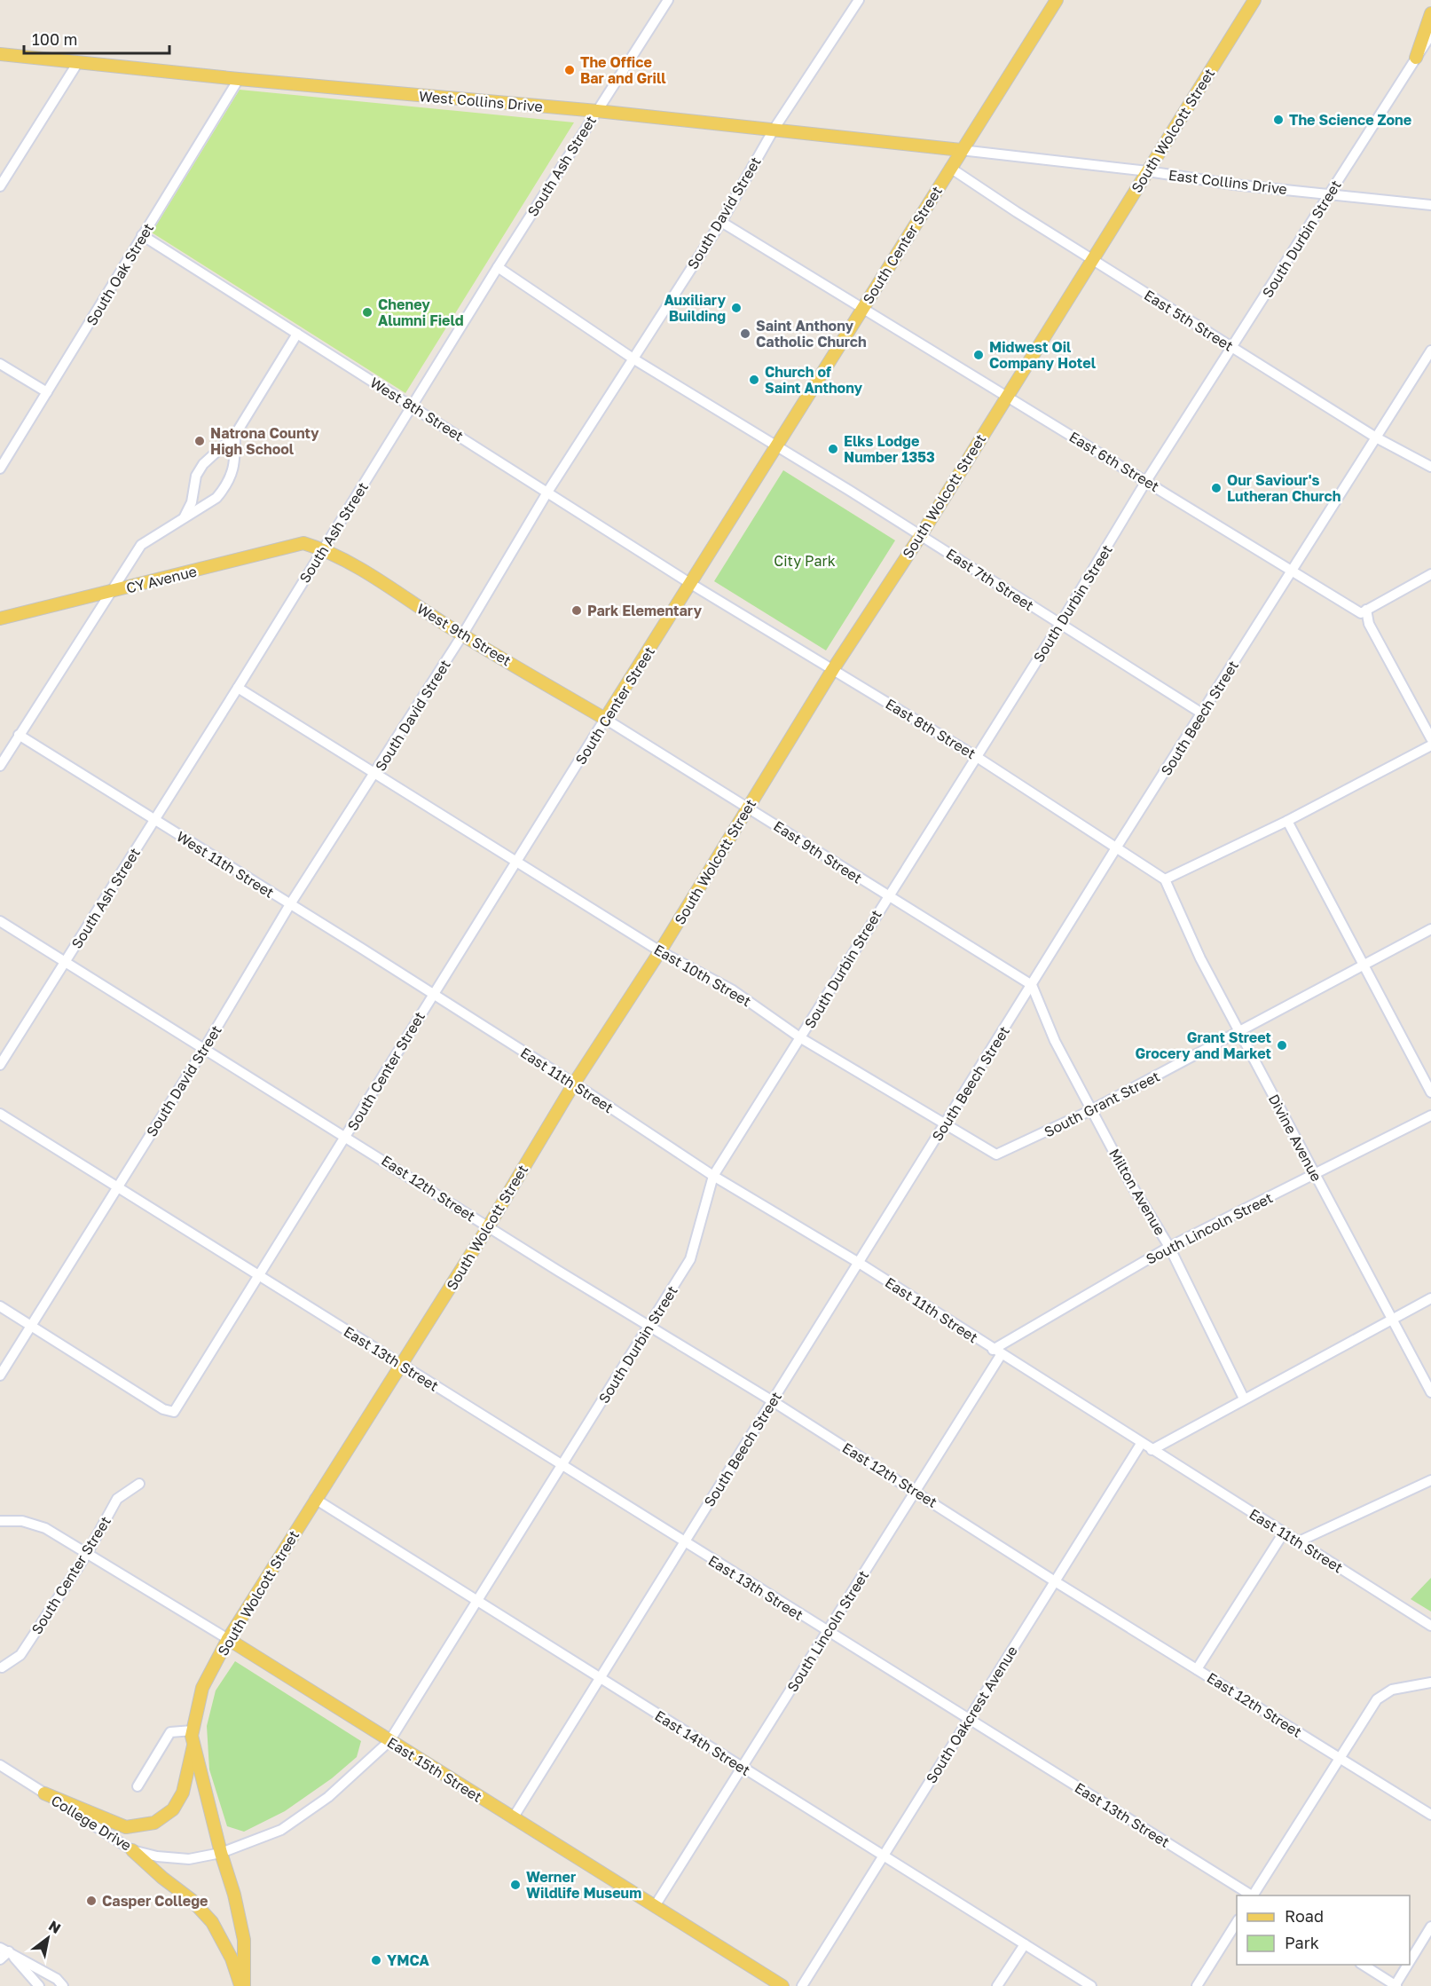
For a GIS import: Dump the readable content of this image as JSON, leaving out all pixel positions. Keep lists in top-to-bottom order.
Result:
{
  "streets": {
    "main road": [
      "West Collins Drive",
      "South Wolcott Street",
      "South Center Street",
      "CY Avenue",
      "West 9th Street",
      "East 15th Street"
    ],
    "street": [
      "South Ash Street",
      "East Collins Drive",
      "South David Street",
      "South Durbin Street",
      "South Oak Street",
      "East 5th Street",
      "West 8th Street",
      "East 6th Street",
      "East 7th Street",
      "South Beech Street",
      "East 8th Street",
      "East 9th Street",
      "West 11th Street",
      "East 10th Street",
      "East 11th Street",
      "South Grant Street",
      "Divine Avenue",
      "East 12th Street",
      "Milton Avenue",
      "South Lincoln Street",
      "East 13th Street",
      "South Oakcrest Avenue",
      "East 14th Street",
      "College Drive"
    ]
  },
  "crossings": [
    ["West Collins Drive", "South Ash Street"],
    ["West Collins Drive", "East Collins Drive"],
    ["West Collins Drive", "South David Street"],
    ["West Collins Drive", "South Center Street"],
    ["West Collins Drive", "South Oak Street"],
    ["South Wolcott Street", "East Collins Drive"],
    ["South Wolcott Street", "South Durbin Street"],
    ["South Wolcott Street", "East 5th Street"],
    ["South Wolcott Street", "East 6th Street"],
    ["South Wolcott Street", "East 7th Street"],
    ["South Wolcott Street", "East 8th Street"],
    ["South Wolcott Street", "East 9th Street"],
    ["South Wolcott Street", "East 10th Street"],
    ["South Wolcott Street", "East 11th Street"],
    ["South Wolcott Street", "East 12th Street"],
    ["South Wolcott Street", "East 13th Street"],
    ["South Wolcott Street", "East 14th Street"],
    ["South Wolcott Street", "East 15th Street"],
    ["South Wolcott Street", "College Drive"],
    ["South Ash Street", "West 8th Street"],
    ["South Ash Street", "CY Avenue"],
    ["South Ash Street", "East 7th Street"],
    ["South Ash Street", "West 9th Street"],
    ["South Ash Street", "West 11th Street"],
    ["South Ash Street", "East 10th Street"],
    ["South Ash Street", "East 12th Street"],
    ["East Collins Drive", "South Durbin Street"],
    ["East Collins Drive", "South Center Street"],
    ["South David Street", "South Center Street"],
    ["South David Street", "West 8th Street"],
    ["South David Street", "East 6th Street"],
    ["South David Street", "East 7th Street"],
    ["South David Street", "West 9th Street"],
    ["South David Street", "West 11th Street"],
    ["South David Street", "East 10th Street"],
    ["South David Street", "East 12th Street"],
    ["South David Street", "East 13th Street"],
    ["South Durbin Street", "East 5th Street"],
    ["South Durbin Street", "East 6th Street"],
    ["South Durbin Street", "East 7th Street"],
    ["South Durbin Street", "East 8th Street"],
    ["South Durbin Street", "East 9th Street"],
    ["South Durbin Street", "East 10th Street"],
    ["South Durbin Street", "East 11th Street"],
    ["South Durbin Street", "East 12th Street"],
    ["South Durbin Street", "East 13th Street"],
    ["South Durbin Street", "East 14th Street"],
    ["South Durbin Street", "East 15th Street"],
    ["South Durbin Street", "College Drive"],
    ["South Center Street", "East 5th Street"],
    ["South Center Street", "West 8th Street"],
    ["South Center Street", "East 6th Street"],
    ["South Center Street", "East 7th Street"],
    ["South Center Street", "West 9th Street"],
    ["South Center Street", "East 8th Street"],
    ["South Center Street", "East 9th Street"],
    ["South Center Street", "West 11th Street"],
    ["South Center Street", "East 10th Street"],
    ["South Center Street", "East 11th Street"],
    ["South Center Street", "East 12th Street"],
    ["South Center Street", "East 13th Street"],
    ["South Center Street", "East 15th Street"],
    ["South Oak Street", "West 8th Street"],
    ["East 5th Street", "South Beech Street"],
    ["West 8th Street", "East 8th Street"],
    ["East 6th Street", "South Beech Street"],
    ["CY Avenue", "West 9th Street"],
    ["East 7th Street", "South Beech Street"],
    ["West 9th Street", "East 9th Street"],
    ["South Beech Street", "East 8th Street"],
    ["South Beech Street", "East 9th Street"],
    ["South Beech Street", "East 10th Street"],
    ["South Beech Street", "East 11th Street"],
    ["South Beech Street", "East 12th Street"],
    ["South Beech Street", "Milton Avenue"],
    ["South Beech Street", "East 13th Street"],
    ["South Beech Street", "East 14th Street"],
    ["South Beech Street", "East 15th Street"],
    ["East 8th Street", "Divine Avenue"],
    ["East 9th Street", "Milton Avenue"],
    ["West 11th Street", "East 11th Street"],
    ["East 10th Street", "South Grant Street"],
    ["East 11th Street", "South Lincoln Street"],
    ["East 11th Street", "South Oakcrest Avenue"],
    ["South Grant Street", "Divine Avenue"],
    ["South Grant Street", "Milton Avenue"],
    ["Divine Avenue", "South Lincoln Street"],
    ["East 12th Street", "South Lincoln Street"],
    ["East 12th Street", "South Oakcrest Avenue"],
    ["Milton Avenue", "South Lincoln Street"],
    ["South Lincoln Street", "East 13th Street"],
    ["South Lincoln Street", "East 14th Street"],
    ["South Lincoln Street", "East 15th Street"],
    ["East 13th Street", "South Oakcrest Avenue"],
    ["South Oakcrest Avenue", "East 14th Street"]
  ],
  "parks": ["City Park"],
  "places": [
    "The Office Bar and Grill",
    "The Science Zone",
    "Auxiliary Building",
    "Cheney Alumni Field",
    "Saint Anthony Catholic Church",
    "Midwest Oil Company Hotel",
    "Church of Saint Anthony",
    "Natrona County High School",
    "Elks Lodge Number 1353",
    "Our Saviour's Lutheran Church",
    "Park Elementary",
    "Grant Street Grocery and Market",
    "Werner Wildlife Museum",
    "Casper College",
    "YMCA"
  ],
  "legend": ["Road", "Park"],
  "scale_bar": "100 m",
  "north": "top right"
}
